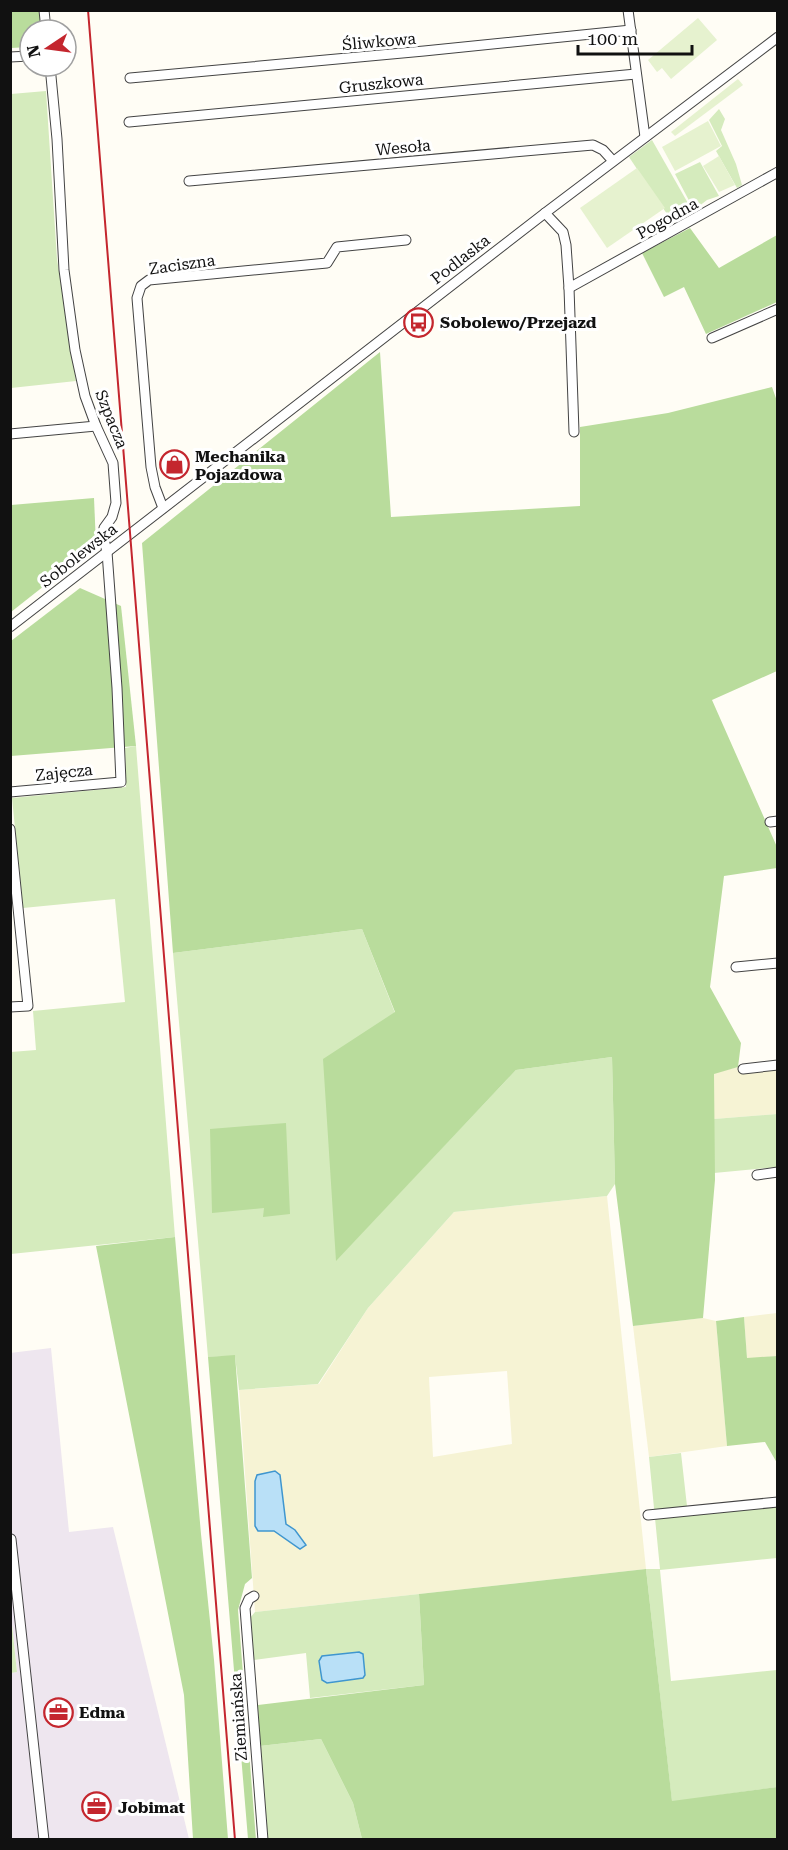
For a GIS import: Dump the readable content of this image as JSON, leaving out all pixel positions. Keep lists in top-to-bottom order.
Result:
{
  "streets": {
    "street": [
      "Śliwkowa",
      "Gruszkowa",
      "Wesoła",
      "Pogodna",
      "Podlaska",
      "Zaciszna",
      "Szpacza",
      "Sobolewska",
      "Zajęcza",
      "Ziemiańska"
    ]
  },
  "crossings": [
    ["Wesoła", "Podlaska"],
    ["Podlaska", "Zaciszna"],
    ["Podlaska", "Sobolewska"],
    ["Zaciszna", "Sobolewska"],
    ["Szpacza", "Sobolewska"],
    ["Szpacza", "Zajęcza"]
  ],
  "places": {
    "bus stop": ["Sobolewo/Przejazd"],
    "shop": ["Mechanika Pojazdowa"],
    "office": ["Edma", "Jobimat"]
  },
  "scale_bar": "100 m",
  "north": "left"
}
